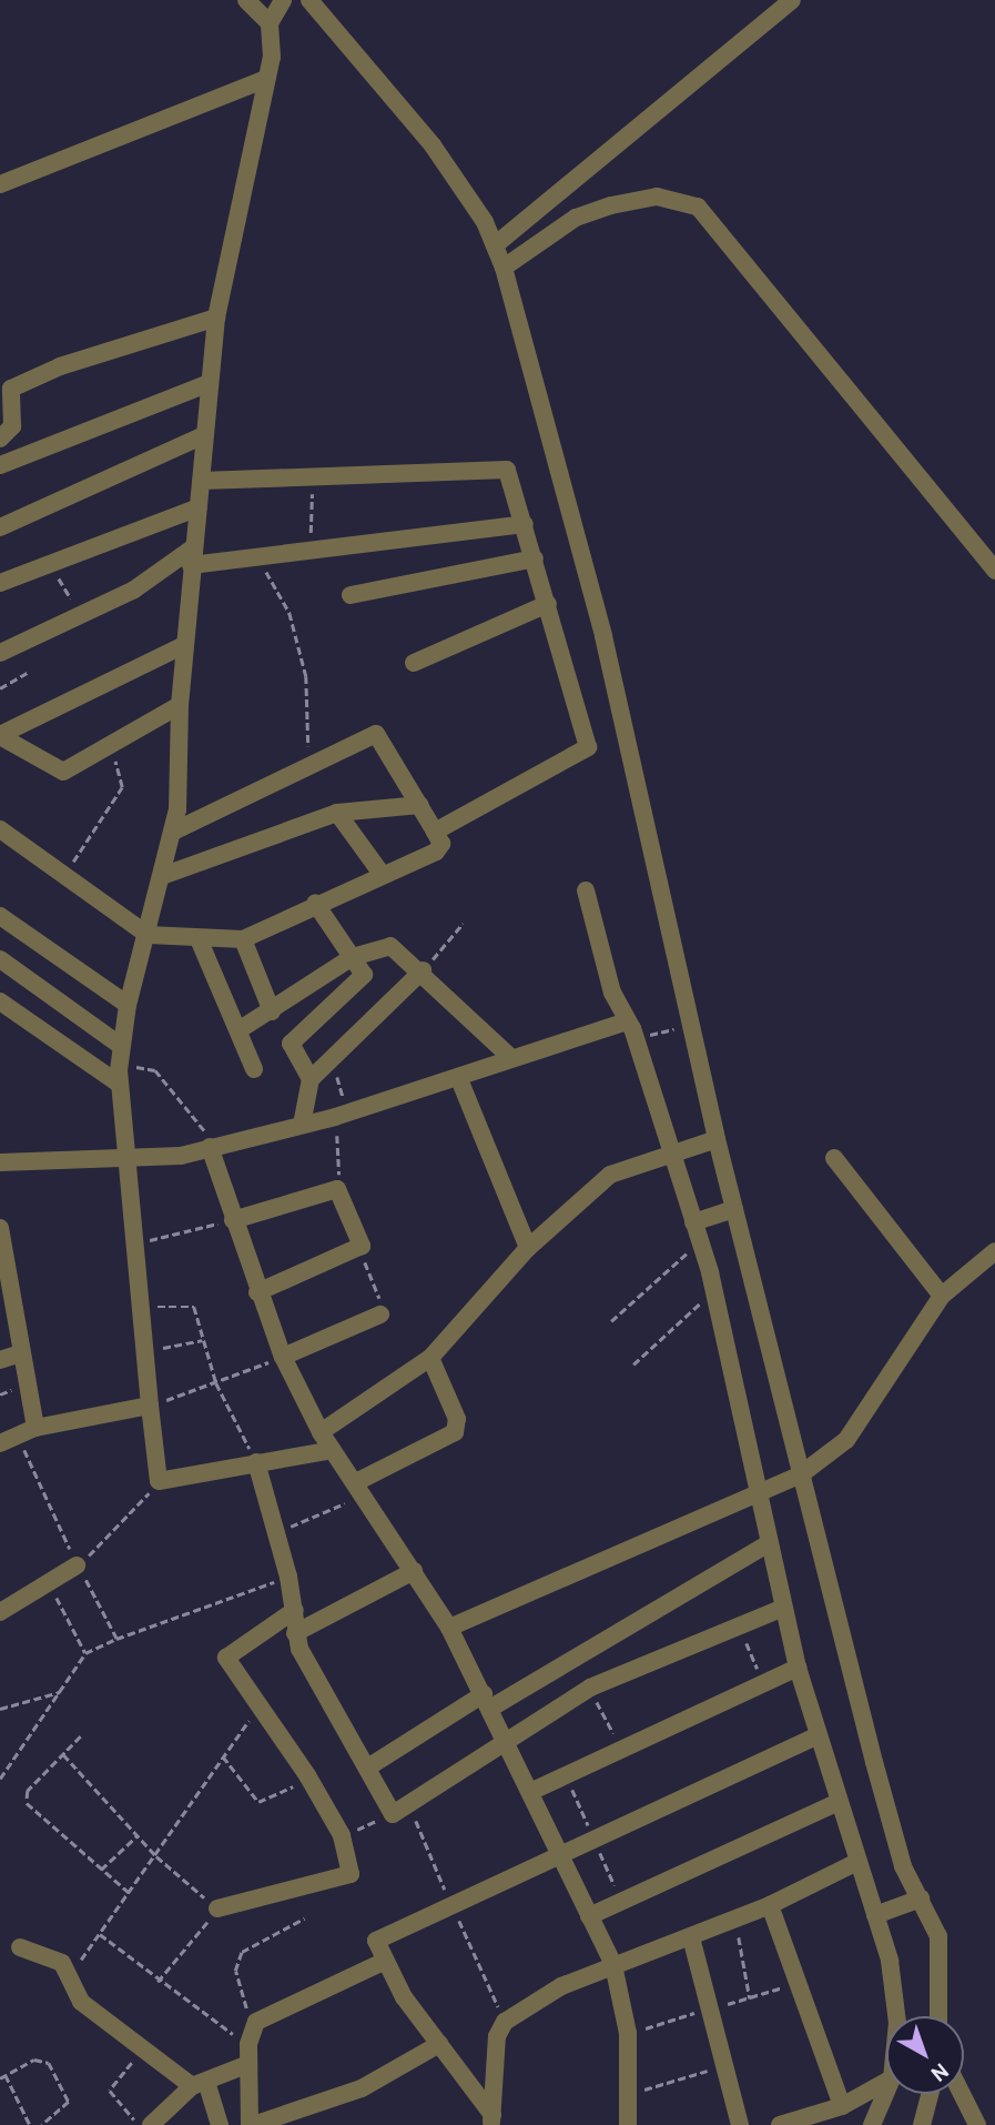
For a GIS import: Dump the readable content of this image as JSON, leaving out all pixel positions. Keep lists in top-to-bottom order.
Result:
{
  "north": "bottom right"
}
